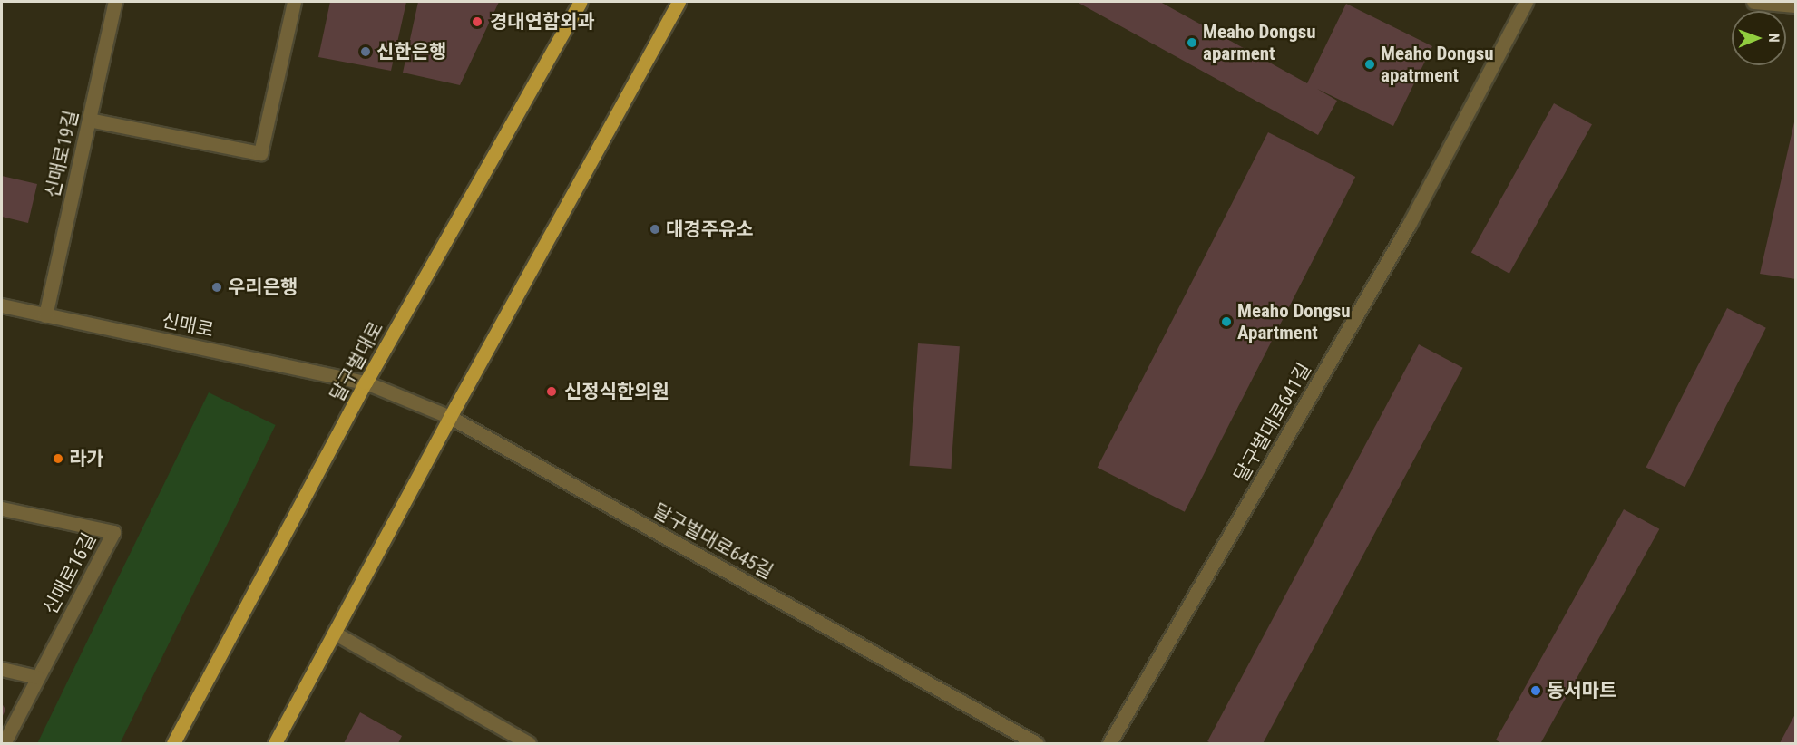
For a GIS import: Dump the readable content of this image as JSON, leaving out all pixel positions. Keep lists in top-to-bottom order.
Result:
{
  "streets": {
    "main road": ["달구벌대로"],
    "street": [
      "신매로19길",
      "신매로",
      "달구벌대로641길",
      "달구벌대로645길",
      "신매로16길"
    ]
  },
  "crossings": [
    ["신매로19길", "신매로"],
    ["신매로", "달구벌대로"],
    ["신매로", "달구벌대로645길"],
    ["달구벌대로", "달구벌대로645길"]
  ],
  "places": [
    "경대연합외과",
    "Meaho Dongsu aparment",
    "신한은행",
    "Meaho Dongsu apatrment",
    "대경주유소",
    "우리은행",
    "Meaho Dongsu Apartment",
    "신정식한의원",
    "라가",
    "동서마트"
  ],
  "north": "right"
}
